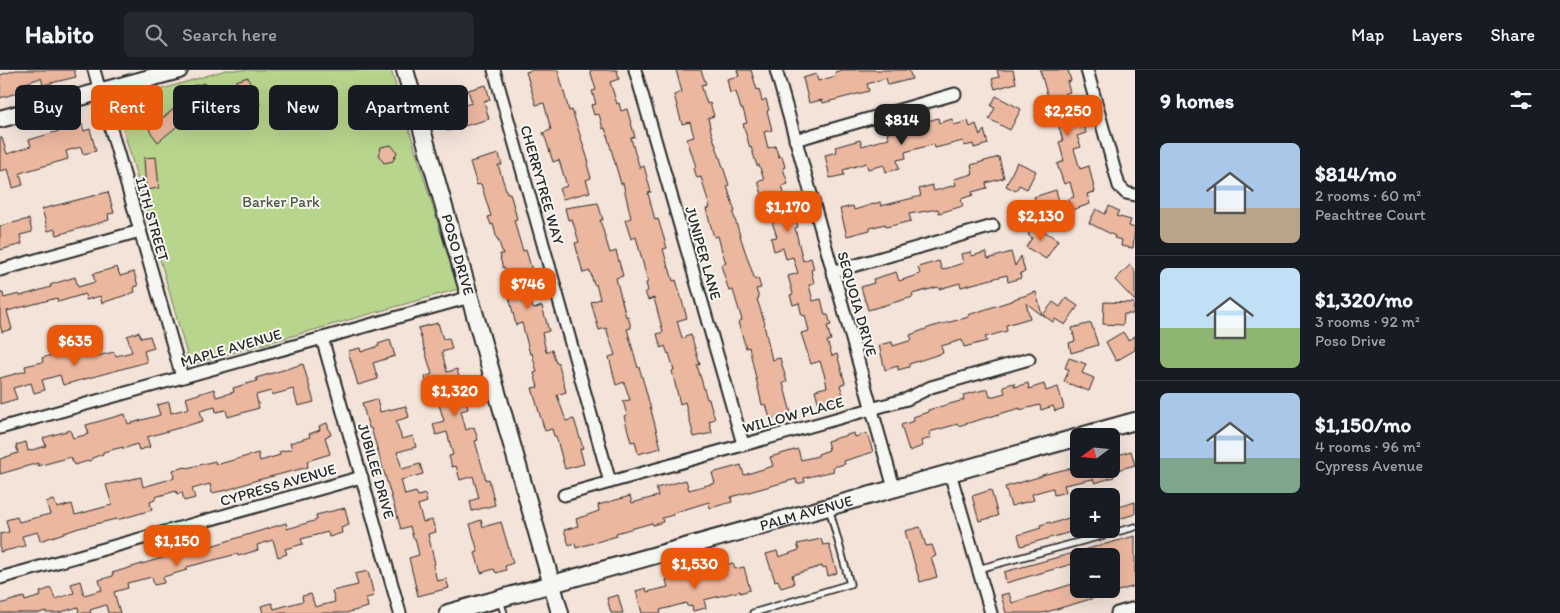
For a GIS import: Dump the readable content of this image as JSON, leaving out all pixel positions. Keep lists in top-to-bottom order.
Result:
{
  "streets": {
    "main road": ["POSO DRIVE", "PALM AVENUE"],
    "street": [
      "CHERRYTREE WAY",
      "11TH STREET",
      "JUNIPER LANE",
      "SEQUOIA DRIVE",
      "MAPLE AVENUE",
      "WILLOW PLACE",
      "JUBILEE DRIVE",
      "CYPRESS AVENUE"
    ]
  },
  "crossings": [
    ["CHERRYTREE WAY", "WILLOW PLACE"],
    ["11TH STREET", "MAPLE AVENUE"],
    ["JUNIPER LANE", "WILLOW PLACE"],
    ["POSO DRIVE", "MAPLE AVENUE"],
    ["POSO DRIVE", "PALM AVENUE"],
    ["SEQUOIA DRIVE", "WILLOW PLACE"],
    ["SEQUOIA DRIVE", "PALM AVENUE"],
    ["MAPLE AVENUE", "JUBILEE DRIVE"],
    ["JUBILEE DRIVE", "CYPRESS AVENUE"]
  ],
  "parks": ["Barker Park"],
  "north": "left",
  "page": {
    "header": "Habito",
    "search": "Search here",
    "nav": ["Map", "Layers", "Share"],
    "heading": "9 homes",
    "chip": [
      "Buy",
      "Rent",
      "Filters",
      "New",
      "Apartment"
    ],
    "price": [
      "$2,250",
      "$814",
      "$1,170",
      "$2,130",
      "$746",
      "$635",
      "$1,320",
      "$1,150",
      "$1,530"
    ],
    "list": [
      {
        "name": "$814/mo",
        "note": "2 rooms · 60 m² · Peachtree Court"
      },
      {
        "name": "$1,320/mo",
        "note": "3 rooms · 92 m² · Poso Drive"
      },
      {
        "name": "$1,150/mo",
        "note": "4 rooms · 96 m² · Cypress Avenue"
      }
    ],
    "map_buttons": ["+", "−"]
  }
}
